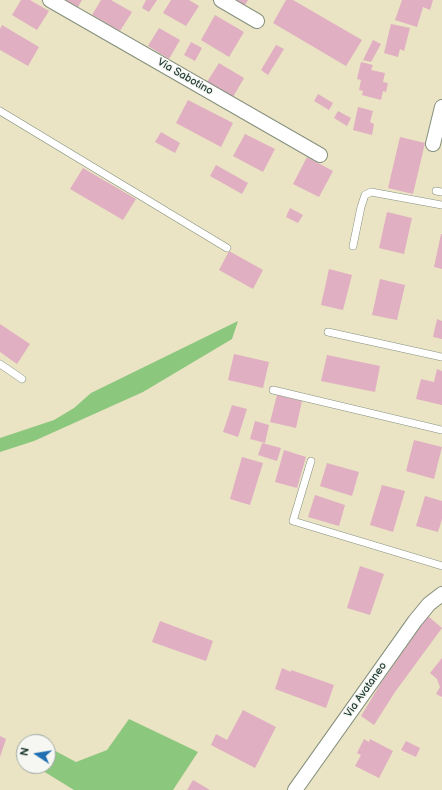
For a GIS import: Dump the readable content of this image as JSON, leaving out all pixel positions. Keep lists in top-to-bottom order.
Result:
{
  "streets": {
    "street": ["Via Sabotino", "Via Avataneo"]
  },
  "north": "left"
}
